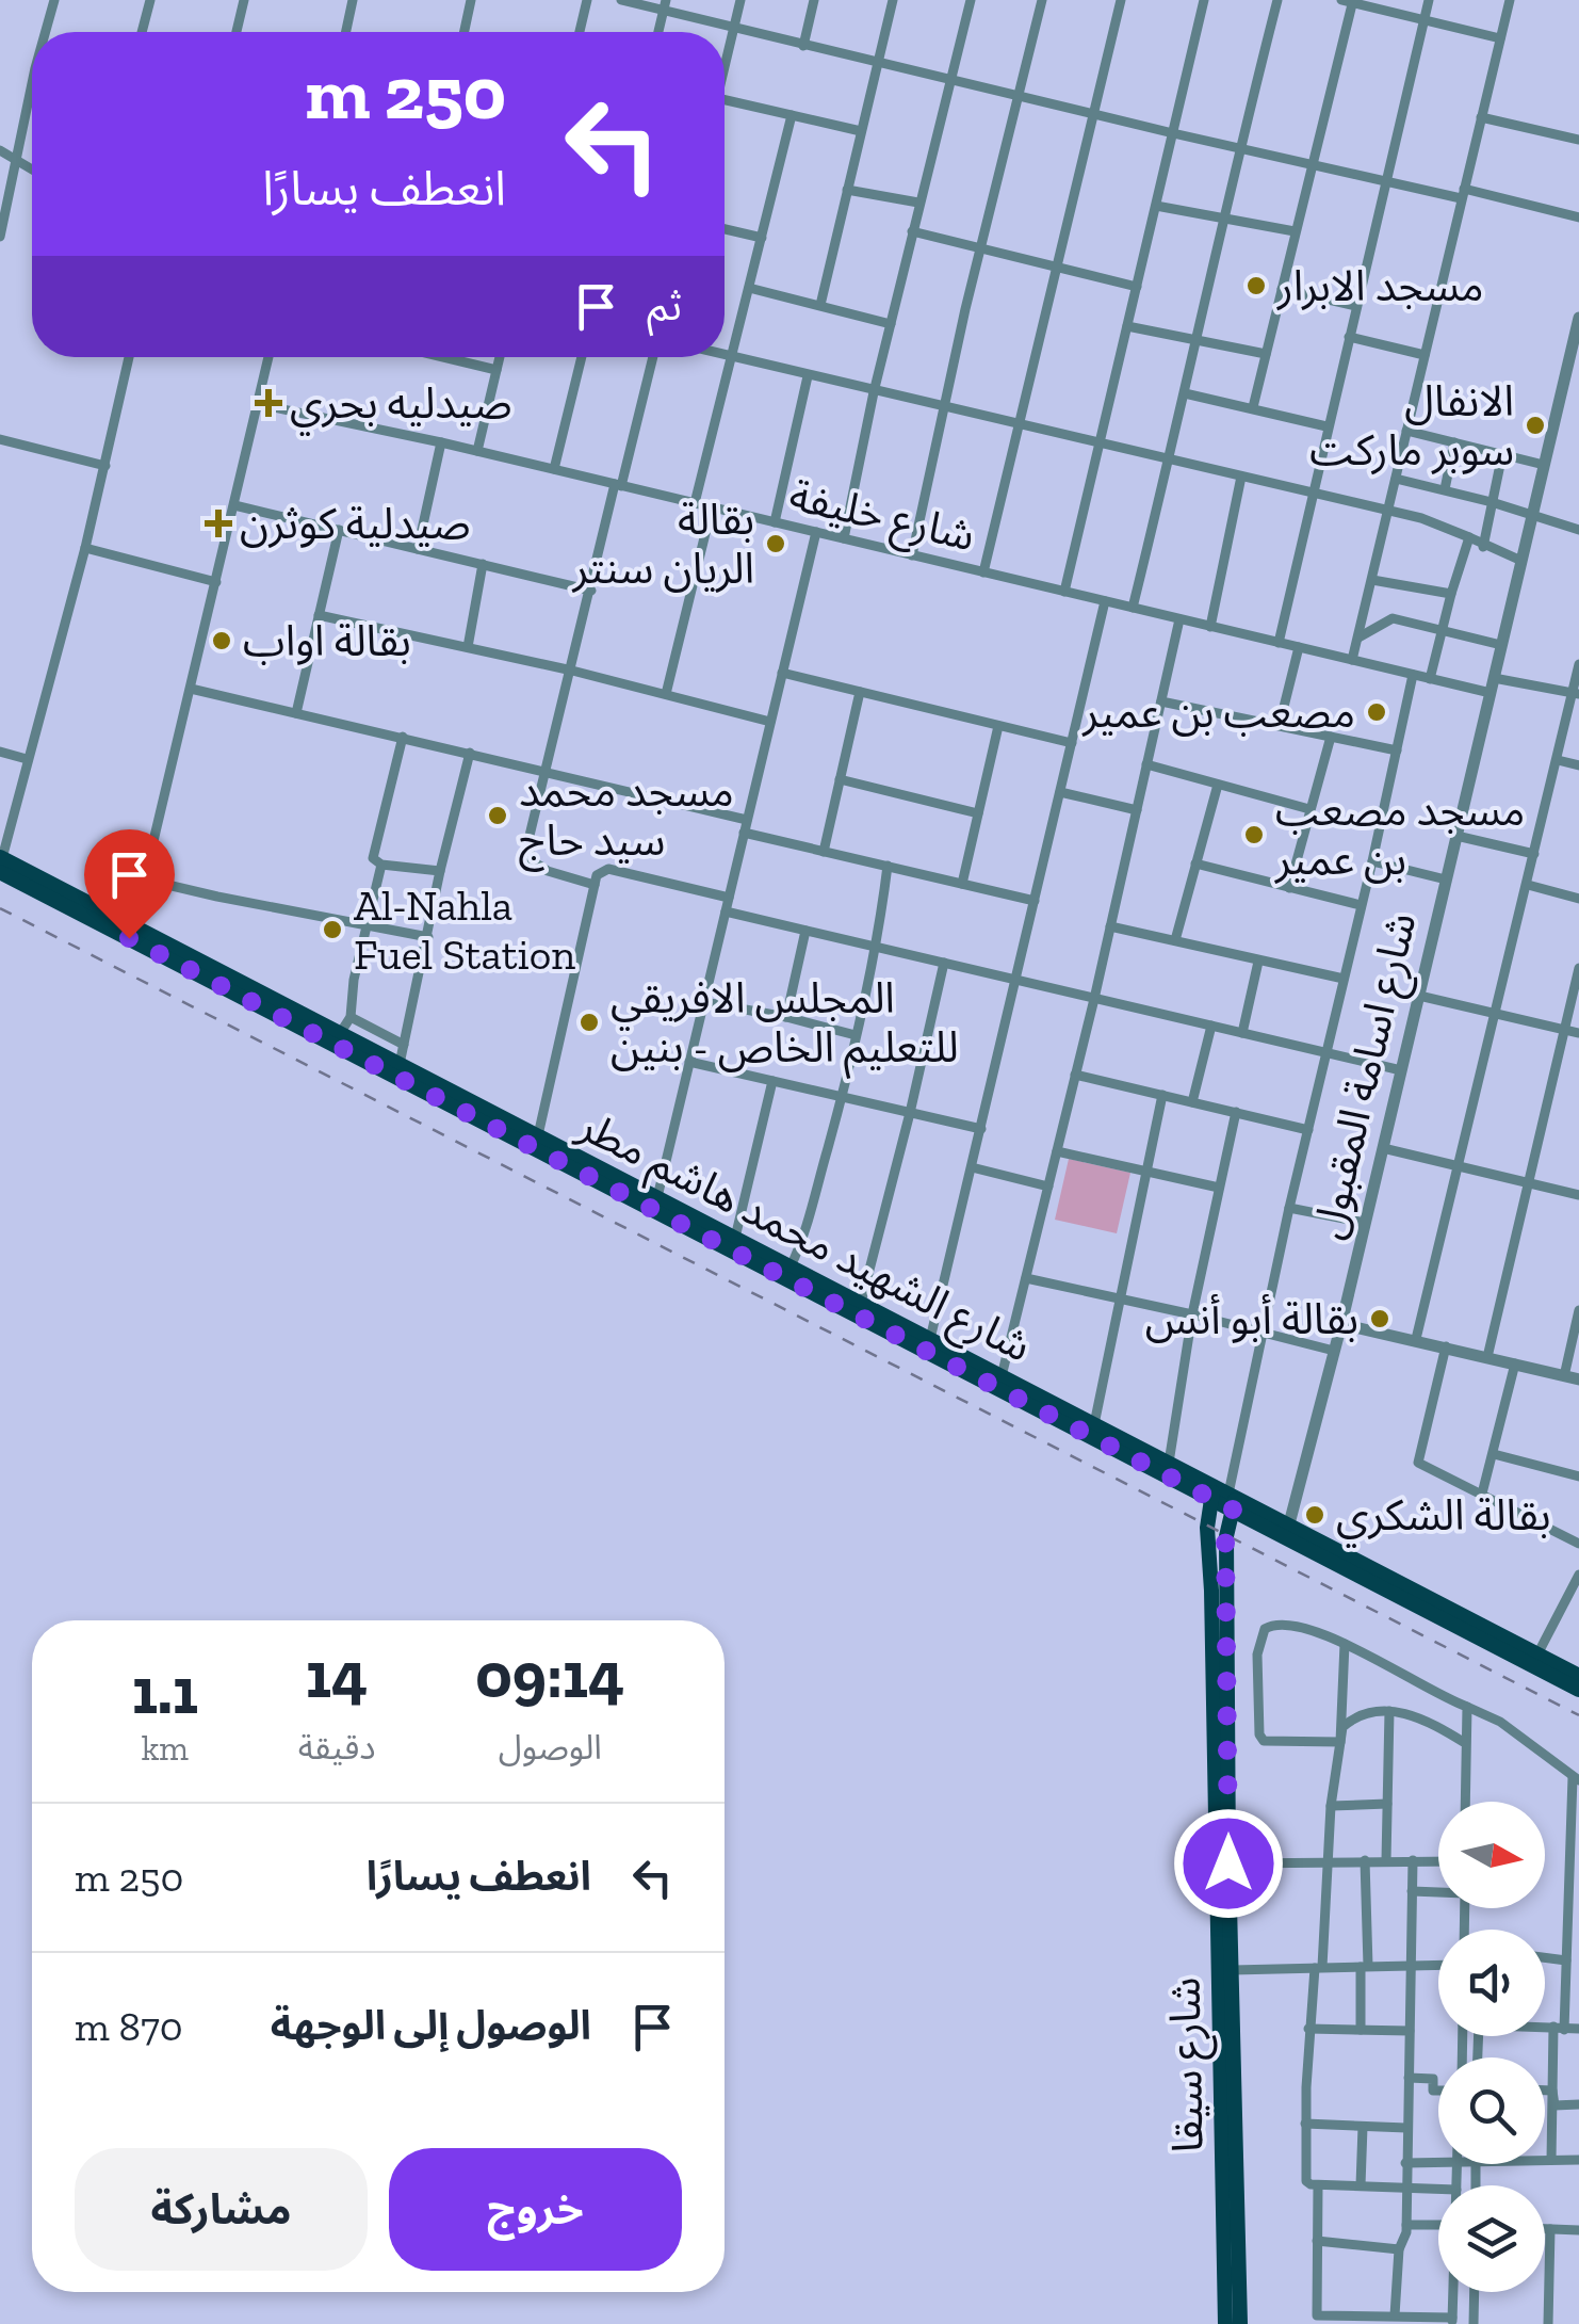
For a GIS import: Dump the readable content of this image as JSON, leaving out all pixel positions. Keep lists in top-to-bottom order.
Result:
{
  "streets": {
    "main road": ["شارع الشهيد محمد هاشم مطر", "شارع سيقا"],
    "street": ["شارع خليفة", "شارع اسامة المقبول"]
  },
  "crossings": [
    ["شارع خليفة", "شارع اسامة المقبول"],
    ["شارع اسامة المقبول", "شارع الشهيد محمد هاشم مطر"],
    ["شارع الشهيد محمد هاشم مطر", "شارع سيقا"]
  ],
  "places": {
    "other": [
      "مسجد الابرار",
      "الانفال سوبر ماركت",
      "بقالة الريان سنتر",
      "بقالة اواب",
      "مصعب بن عمير",
      "مسجد محمد سيد حاج",
      "مسجد مصعب بن عمير",
      "Al-Nahla Fuel Station",
      "المجلس الافريقي للتعليم الخاص - بنين",
      "بقالة أبو أنس",
      "بقالة الشكري"
    ],
    "health": ["صيدليه بحري", "صيدلية كوثرن"]
  },
  "north": "right",
  "page": {
    "turn": ["250 m", "انعطف يسارًا"],
    "then": "ثم",
    "eta": [
      "09:14",
      "الوصول",
      "14",
      "دقيقة",
      "1.1",
      "km"
    ],
    "list": [
      {
        "name": "انعطف يسارًا",
        "value": "250 m"
      },
      {
        "name": "الوصول إلى الوجهة",
        "value": "870 m"
      }
    ],
    "buttons": ["خروج", "مشاركة"]
  }
}
